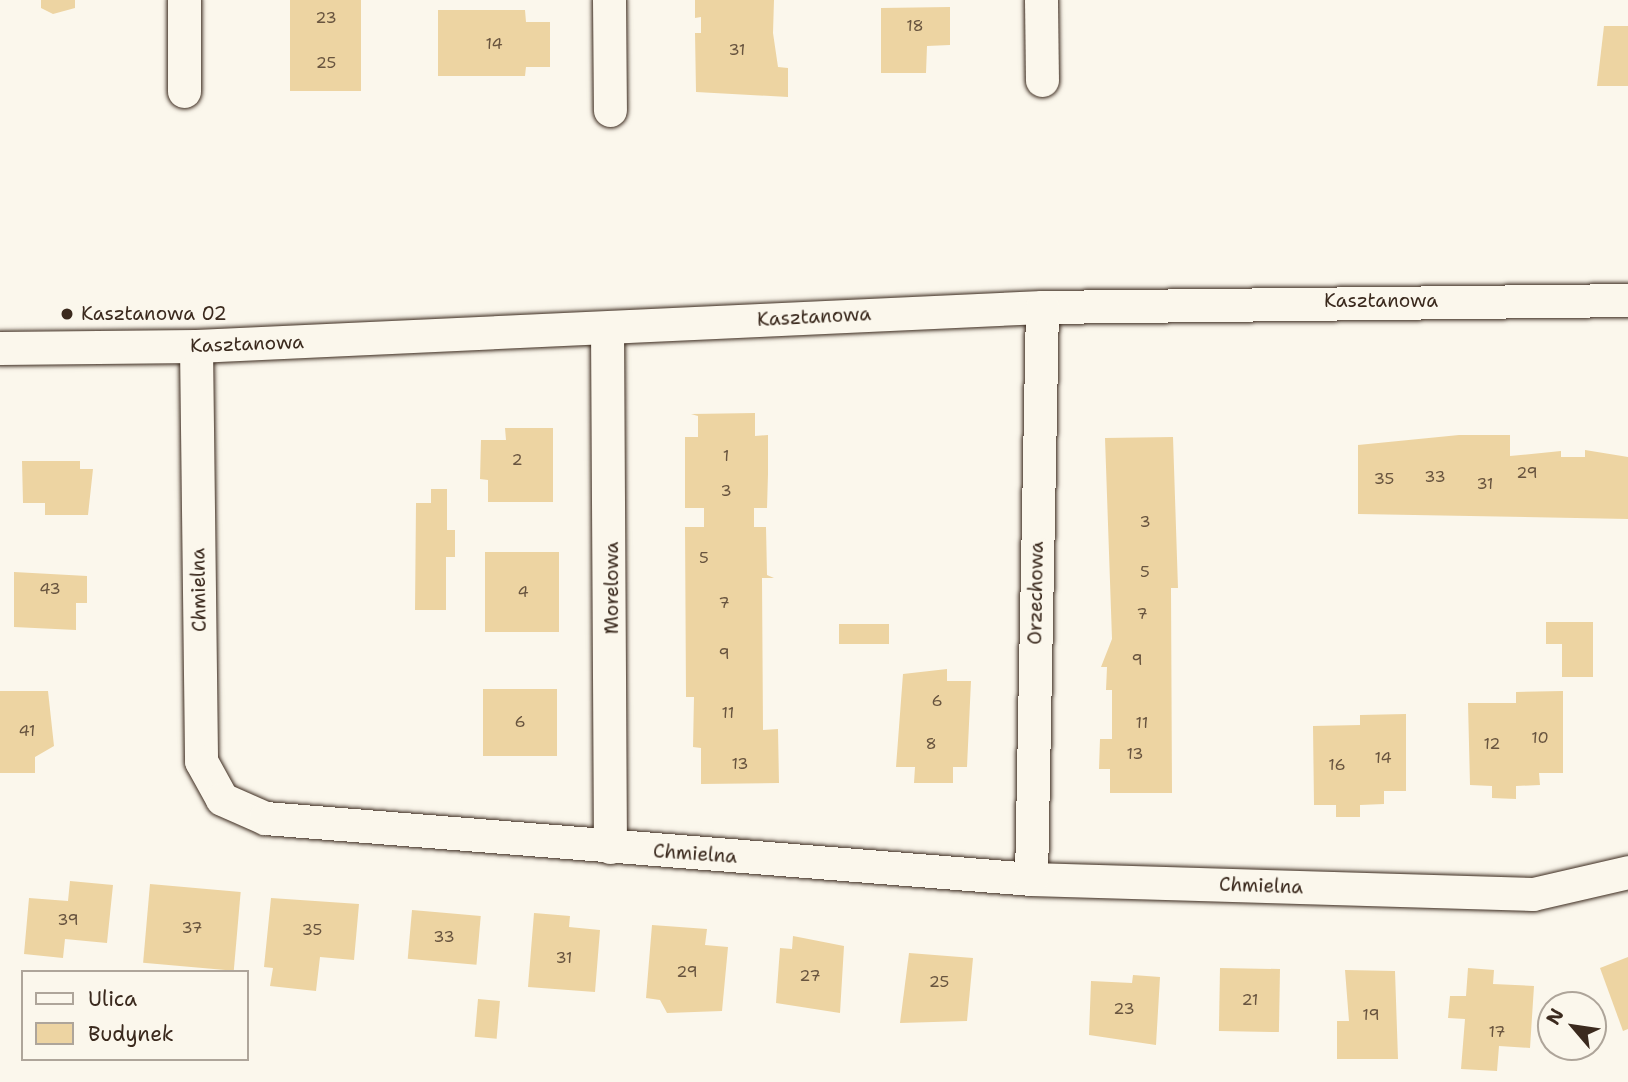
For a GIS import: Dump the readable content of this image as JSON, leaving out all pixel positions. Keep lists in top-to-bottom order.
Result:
{
  "streets": {
    "street": [
      "Kasztanowa",
      "Morelowa",
      "Chmielna",
      "Orzechowa"
    ]
  },
  "crossings": [
    ["Kasztanowa", "Morelowa"],
    ["Kasztanowa", "Chmielna"],
    ["Kasztanowa", "Orzechowa"],
    ["Morelowa", "Chmielna"],
    ["Chmielna", "Orzechowa"]
  ],
  "places": ["Kasztanowa 02"],
  "house_numbers": [
    "23",
    "18",
    "14",
    "31",
    "25",
    "1",
    "2",
    "29",
    "33",
    "35",
    "31",
    "3",
    "3",
    "5",
    "5",
    "43",
    "4",
    "7",
    "7",
    "9",
    "9",
    "6",
    "11",
    "6",
    "11",
    "41",
    "10",
    "8",
    "12",
    "13",
    "14",
    "13",
    "16",
    "39",
    "37",
    "35",
    "33",
    "31",
    "29",
    "27",
    "25",
    "21",
    "23",
    "19",
    "17"
  ],
  "legend": ["Ulica", "Budynek"],
  "north": "top left"
}
